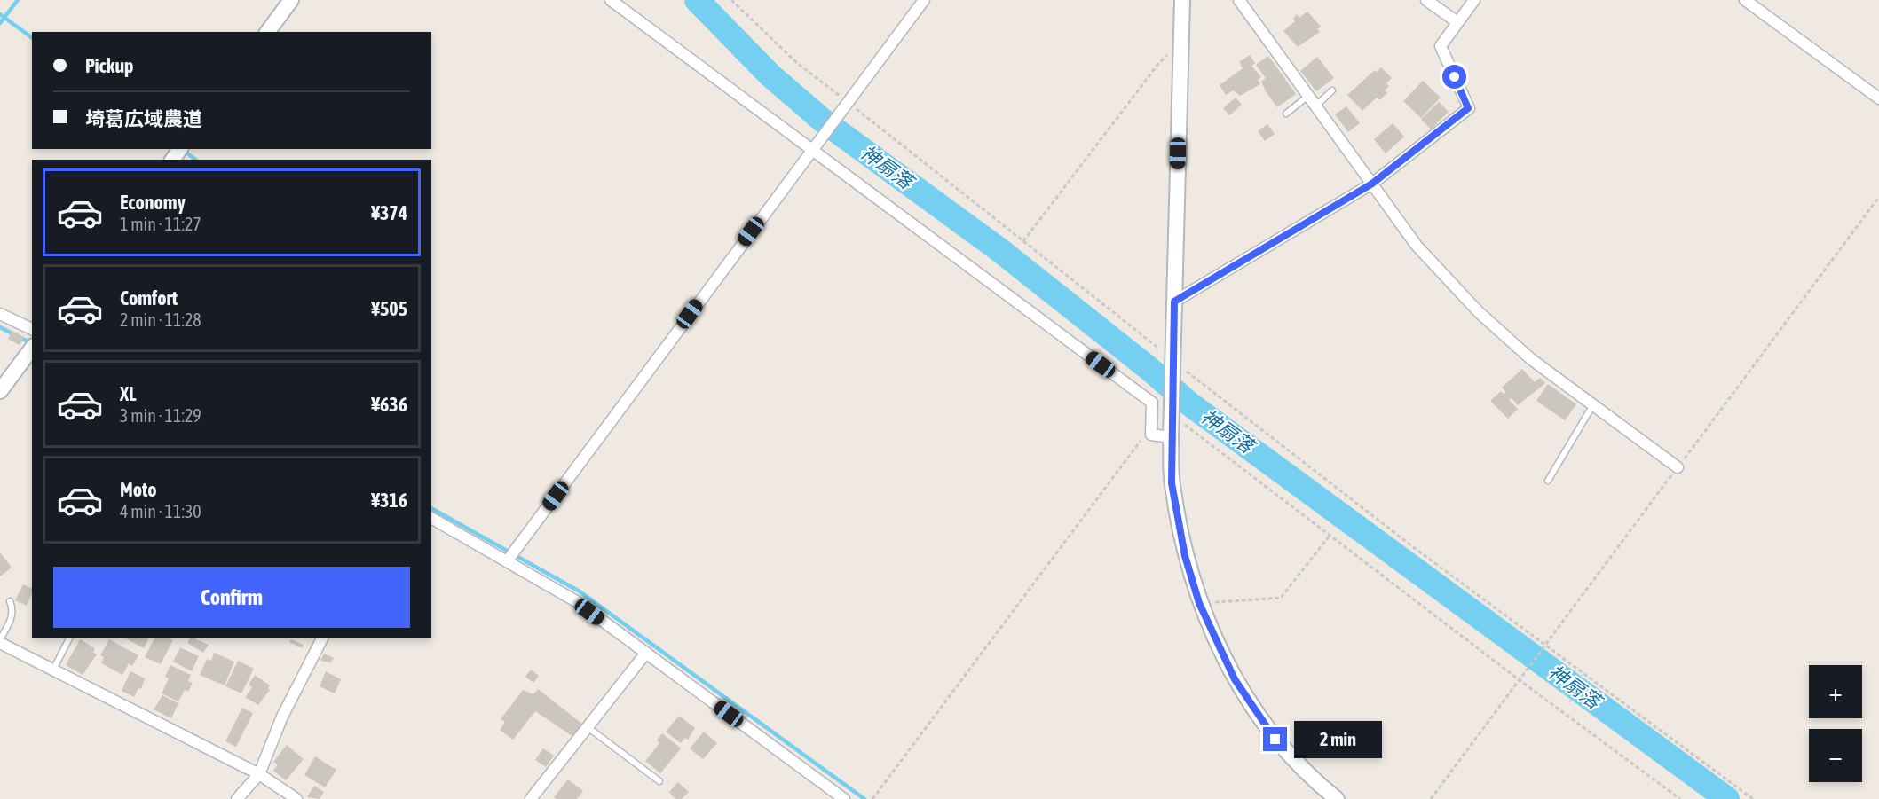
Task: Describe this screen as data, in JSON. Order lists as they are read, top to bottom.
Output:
{
  "water": ["神扇落"],
  "page": {
    "banner": ["Pickup", "埼葛広域農道"],
    "list": [
      {
        "name": "Economy",
        "note": "1 min · 11:27",
        "value": "¥374"
      },
      {
        "name": "Comfort",
        "note": "2 min · 11:28",
        "value": "¥505"
      },
      {
        "name": "XL",
        "note": "3 min · 11:29",
        "value": "¥636"
      },
      {
        "name": "Moto",
        "note": "4 min · 11:30",
        "value": "¥316"
      }
    ],
    "buttons": "Confirm",
    "map_buttons": ["+", "−"],
    "bubble": "2 min"
  }
}
